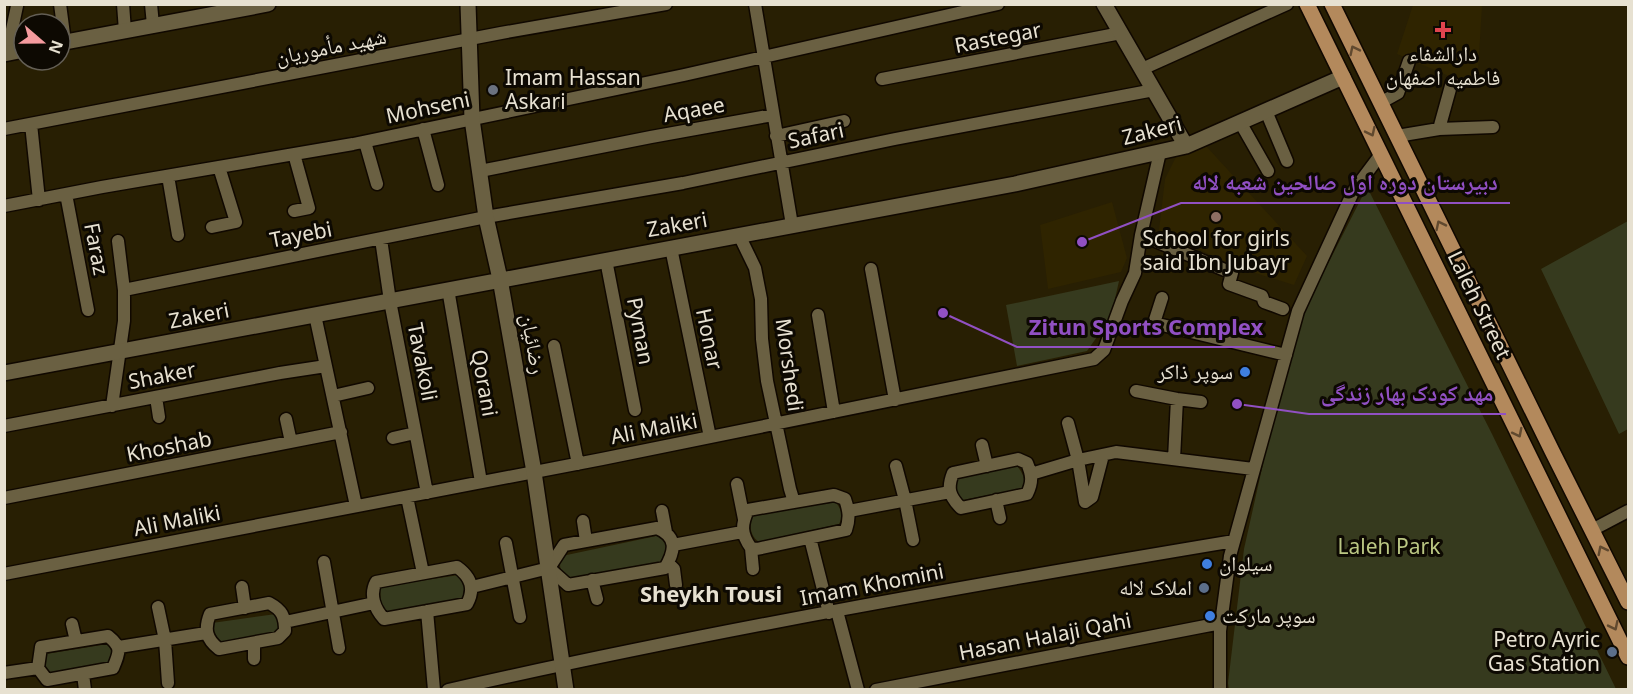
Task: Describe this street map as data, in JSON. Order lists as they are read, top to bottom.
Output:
{
  "streets": {
    "main road": ["Laleh Street"],
    "street": [
      "Rastegar",
      "شهید مأموریان",
      "Mohseni",
      "Aqaee",
      "Zakeri",
      "Safari",
      "Tayebi",
      "Faraz",
      "Pyman",
      "Honar",
      "رضائیان",
      "Tavakoli",
      "Morshedi",
      "Shaker",
      "Qorani",
      "Ali Maliki",
      "Khoshab",
      "Imam Khomini",
      "Hasan Halaji Qahi"
    ]
  },
  "crossings": [
    ["شهید مأموریان", "رضائیان"],
    ["Mohseni", "Faraz"],
    ["Mohseni", "رضائیان"],
    ["Aqaee", "رضائیان"],
    ["Zakeri", "Laleh Street"],
    ["Zakeri", "Pyman"],
    ["Zakeri", "Honar"],
    ["Zakeri", "رضائیان"],
    ["Zakeri", "Tavakoli"],
    ["Zakeri", "Morshedi"],
    ["Zakeri", "Qorani"],
    ["Zakeri", "Ali Maliki"],
    ["Safari", "Tayebi"],
    ["Safari", "رضائیان"],
    ["Tayebi", "رضائیان"],
    ["Tayebi", "Tavakoli"],
    ["Honar", "Ali Maliki"],
    ["رضائیان", "Ali Maliki"],
    ["رضائیان", "Imam Khomini"],
    ["Tavakoli", "Ali Maliki"],
    ["Morshedi", "Ali Maliki"],
    ["Qorani", "Ali Maliki"]
  ],
  "districts": ["Sheykh Tousi"],
  "parks": ["Laleh Park"],
  "places": {
    "health": ["دارالشفاء فاطمیه اصفهان"],
    "other": [
      "Imam Hassan Askari",
      "School for girls said Ibn Jubayr",
      "دبیرستان دوره اول صالحین شعبه لاله",
      "Zitun Sports Complex",
      "سوپر ذاکر",
      "مهد کودک بهار زندگی",
      "سیلوان",
      "املاک لاله",
      "سوپر مارکت",
      "Petro Ayric Gas Station"
    ]
  },
  "north": "right"
}
